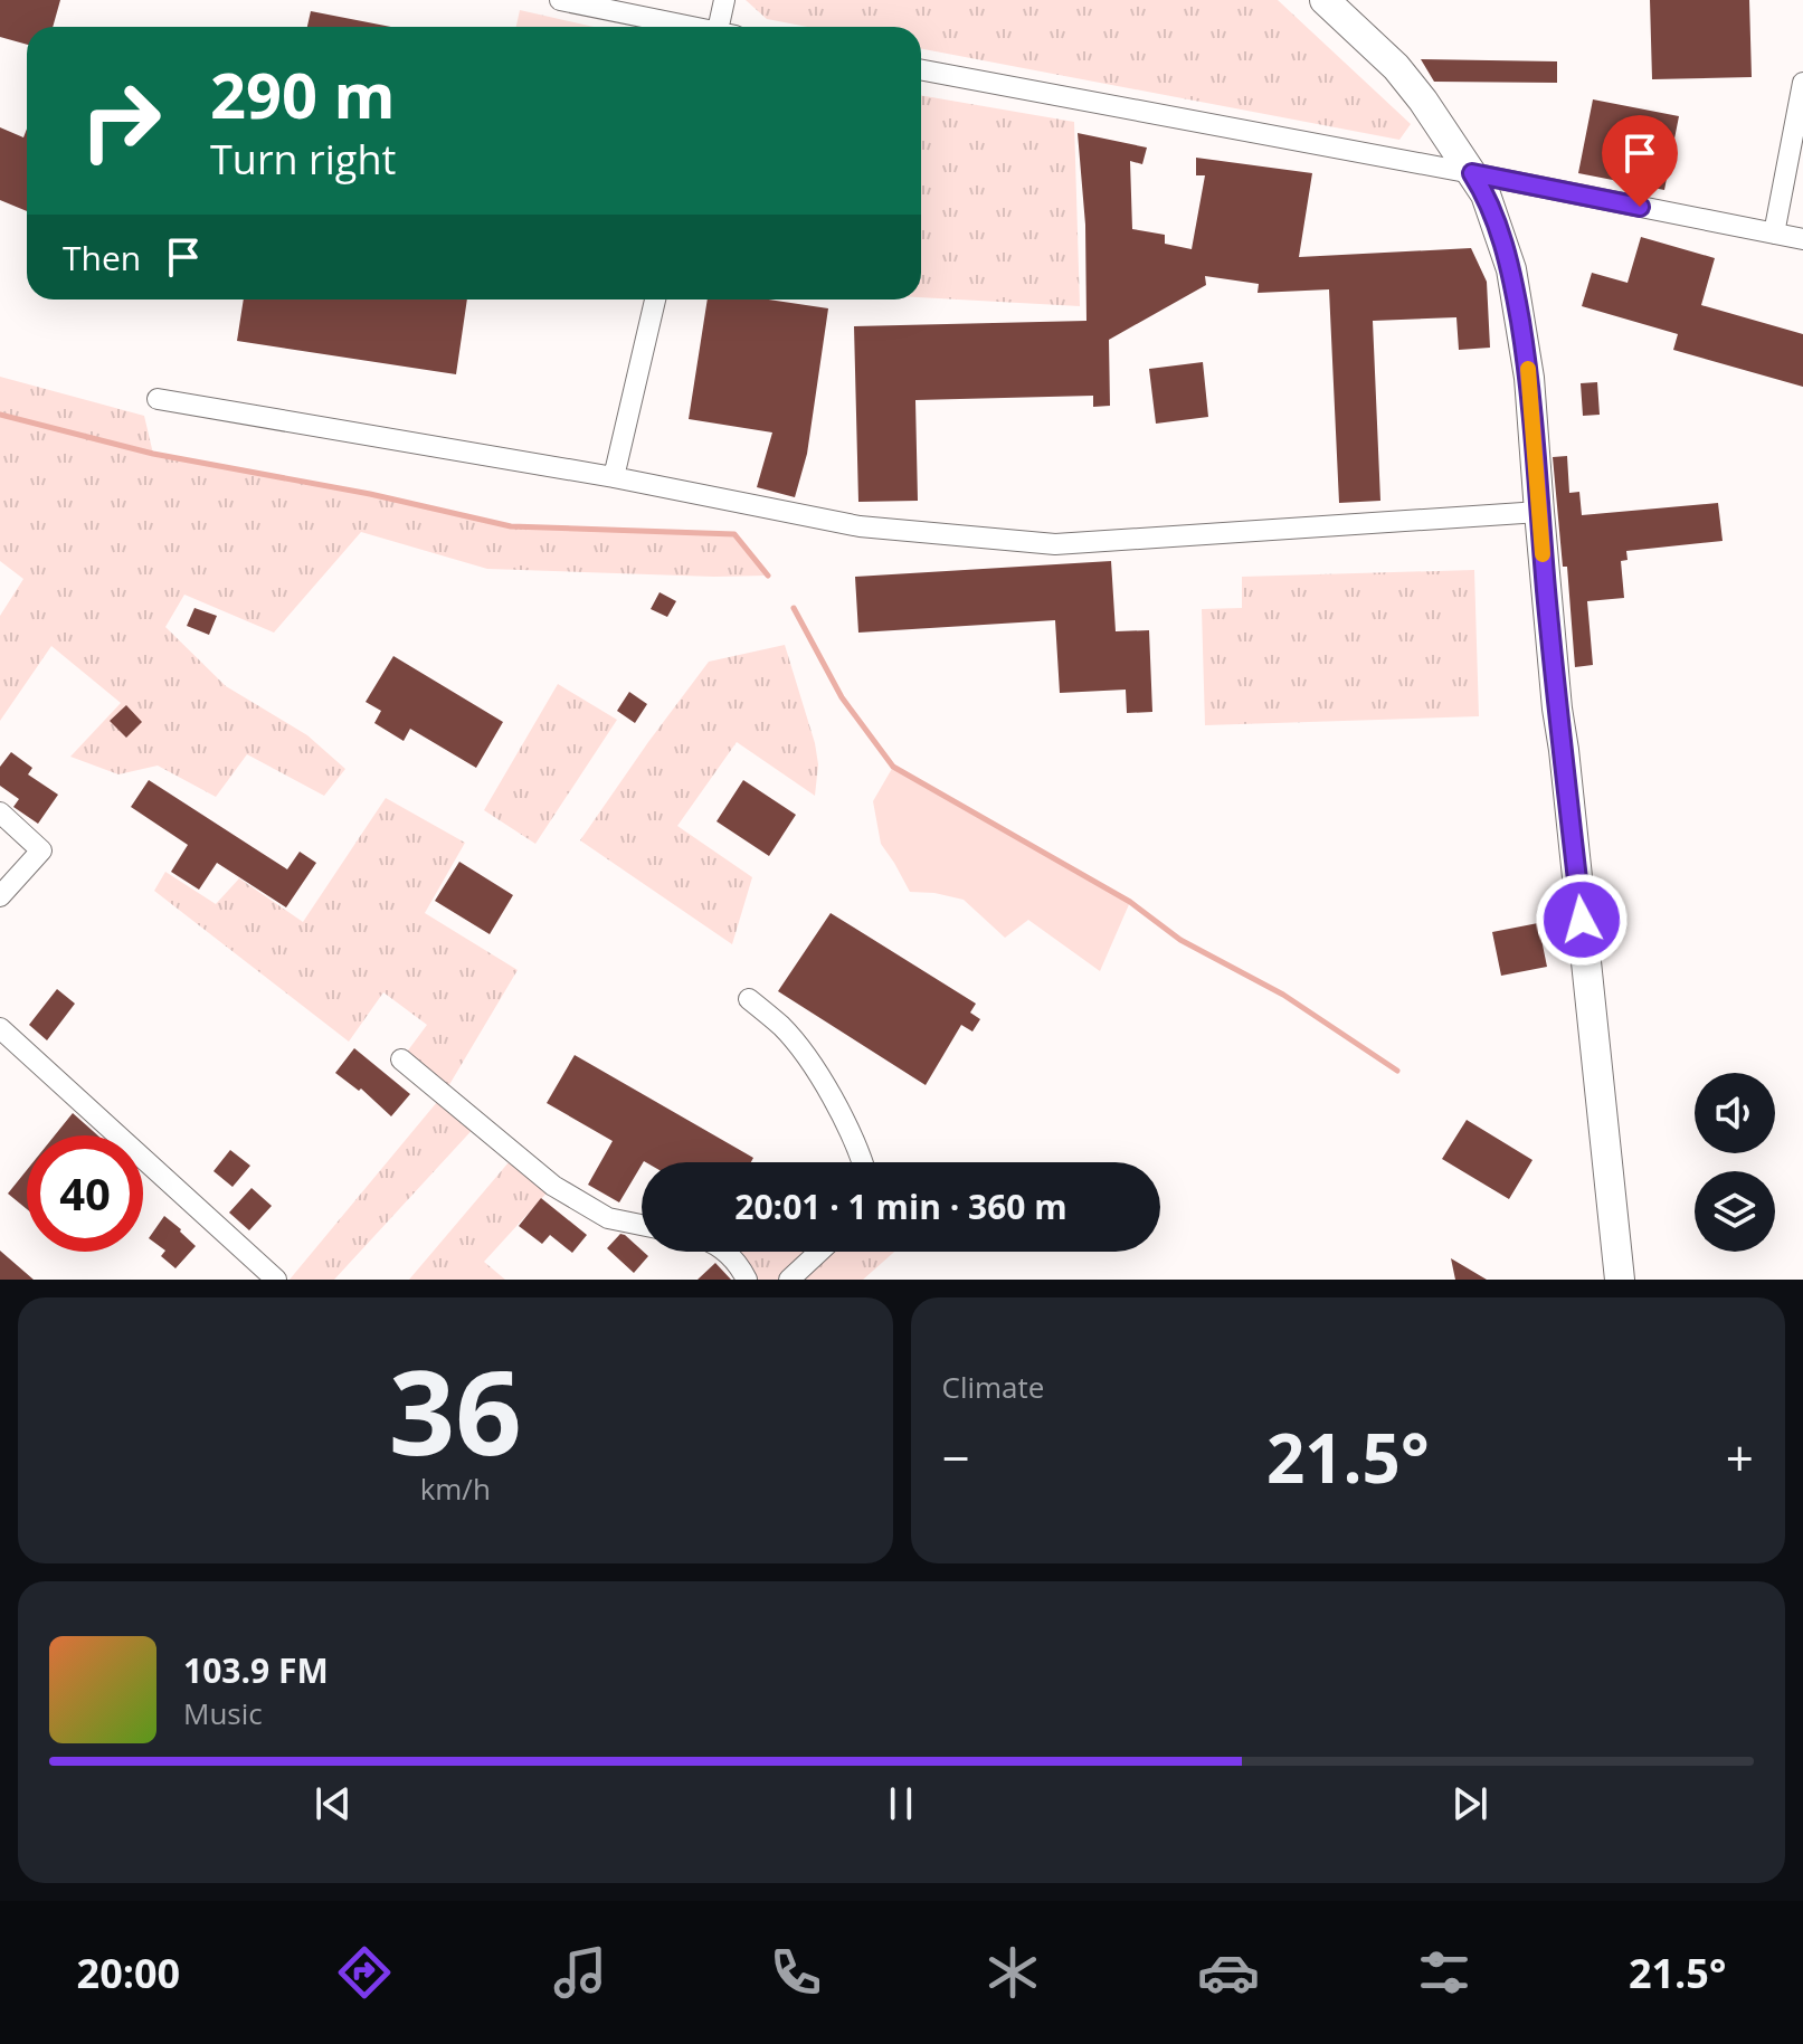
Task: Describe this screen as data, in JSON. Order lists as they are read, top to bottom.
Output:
{
  "page": {
    "turn": ["290 m", "Turn right"],
    "then": "Then",
    "limit": "40",
    "trip": "20:01 · 1 min · 360 m",
    "tile": [
      ["36", "km/h"],
      "Climate"
    ],
    "heat": ["−", "21.5°", "+"],
    "song": ["103.9 FM", "Music"],
    "tabs": ["20:00", "21.5°"]
  }
}
